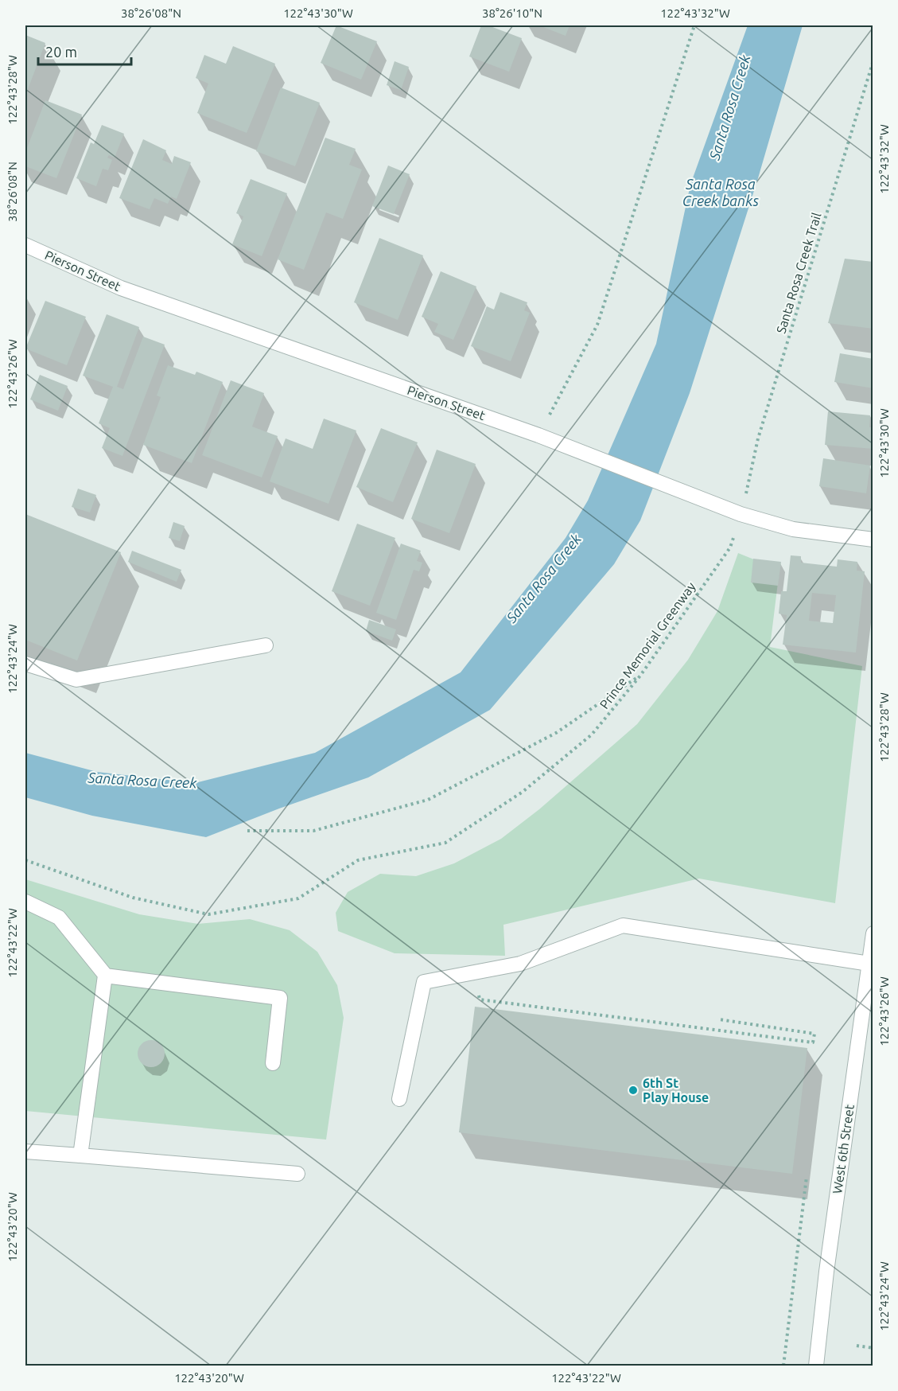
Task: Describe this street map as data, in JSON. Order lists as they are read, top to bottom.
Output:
{
  "streets": {
    "street": ["Pierson Street", "West 6th Street"],
    "path": ["Santa Rosa Creek Trail", "Prince Memorial Greenway"]
  },
  "water": ["Santa Rosa Creek", "Santa Rosa Creek banks"],
  "places": ["6th St Play House"],
  "scale_bar": "20 m",
  "coordinates": [
    "38°26'08\"N",
    "122°43'30\"W",
    "38°26'10\"N",
    "122°43'32\"W",
    "122°43'28\"W",
    "122°43'26\"W",
    "122°43'24\"W",
    "122°43'22\"W",
    "122°43'20\"W"
  ]
}
